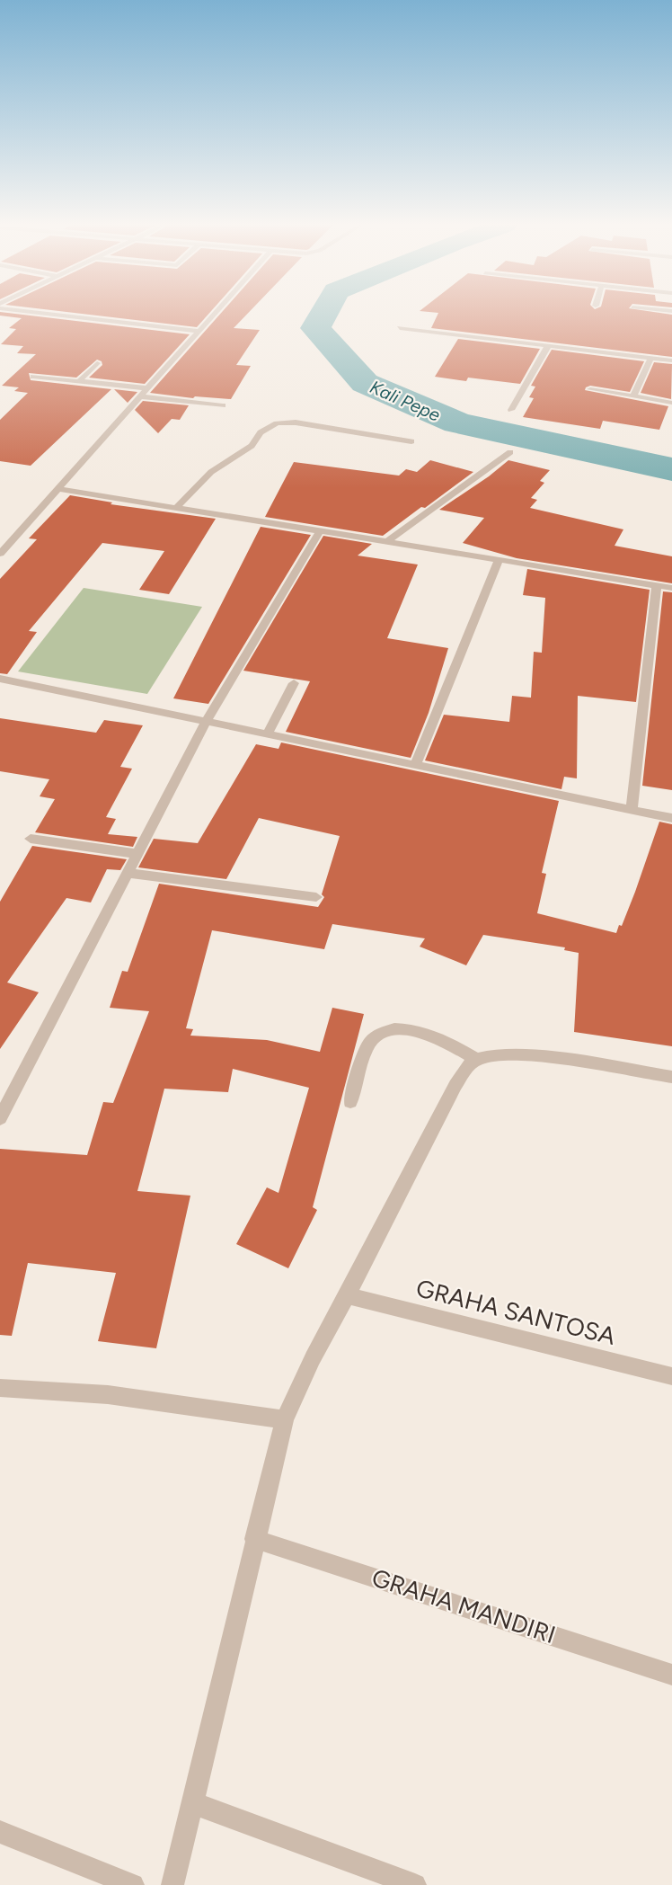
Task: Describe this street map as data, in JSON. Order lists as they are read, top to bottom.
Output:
{
  "streets": {
    "street": ["GRAHA SANTOSA", "GRAHA MANDIRI"]
  },
  "water": ["Kali Pepe"]
}
